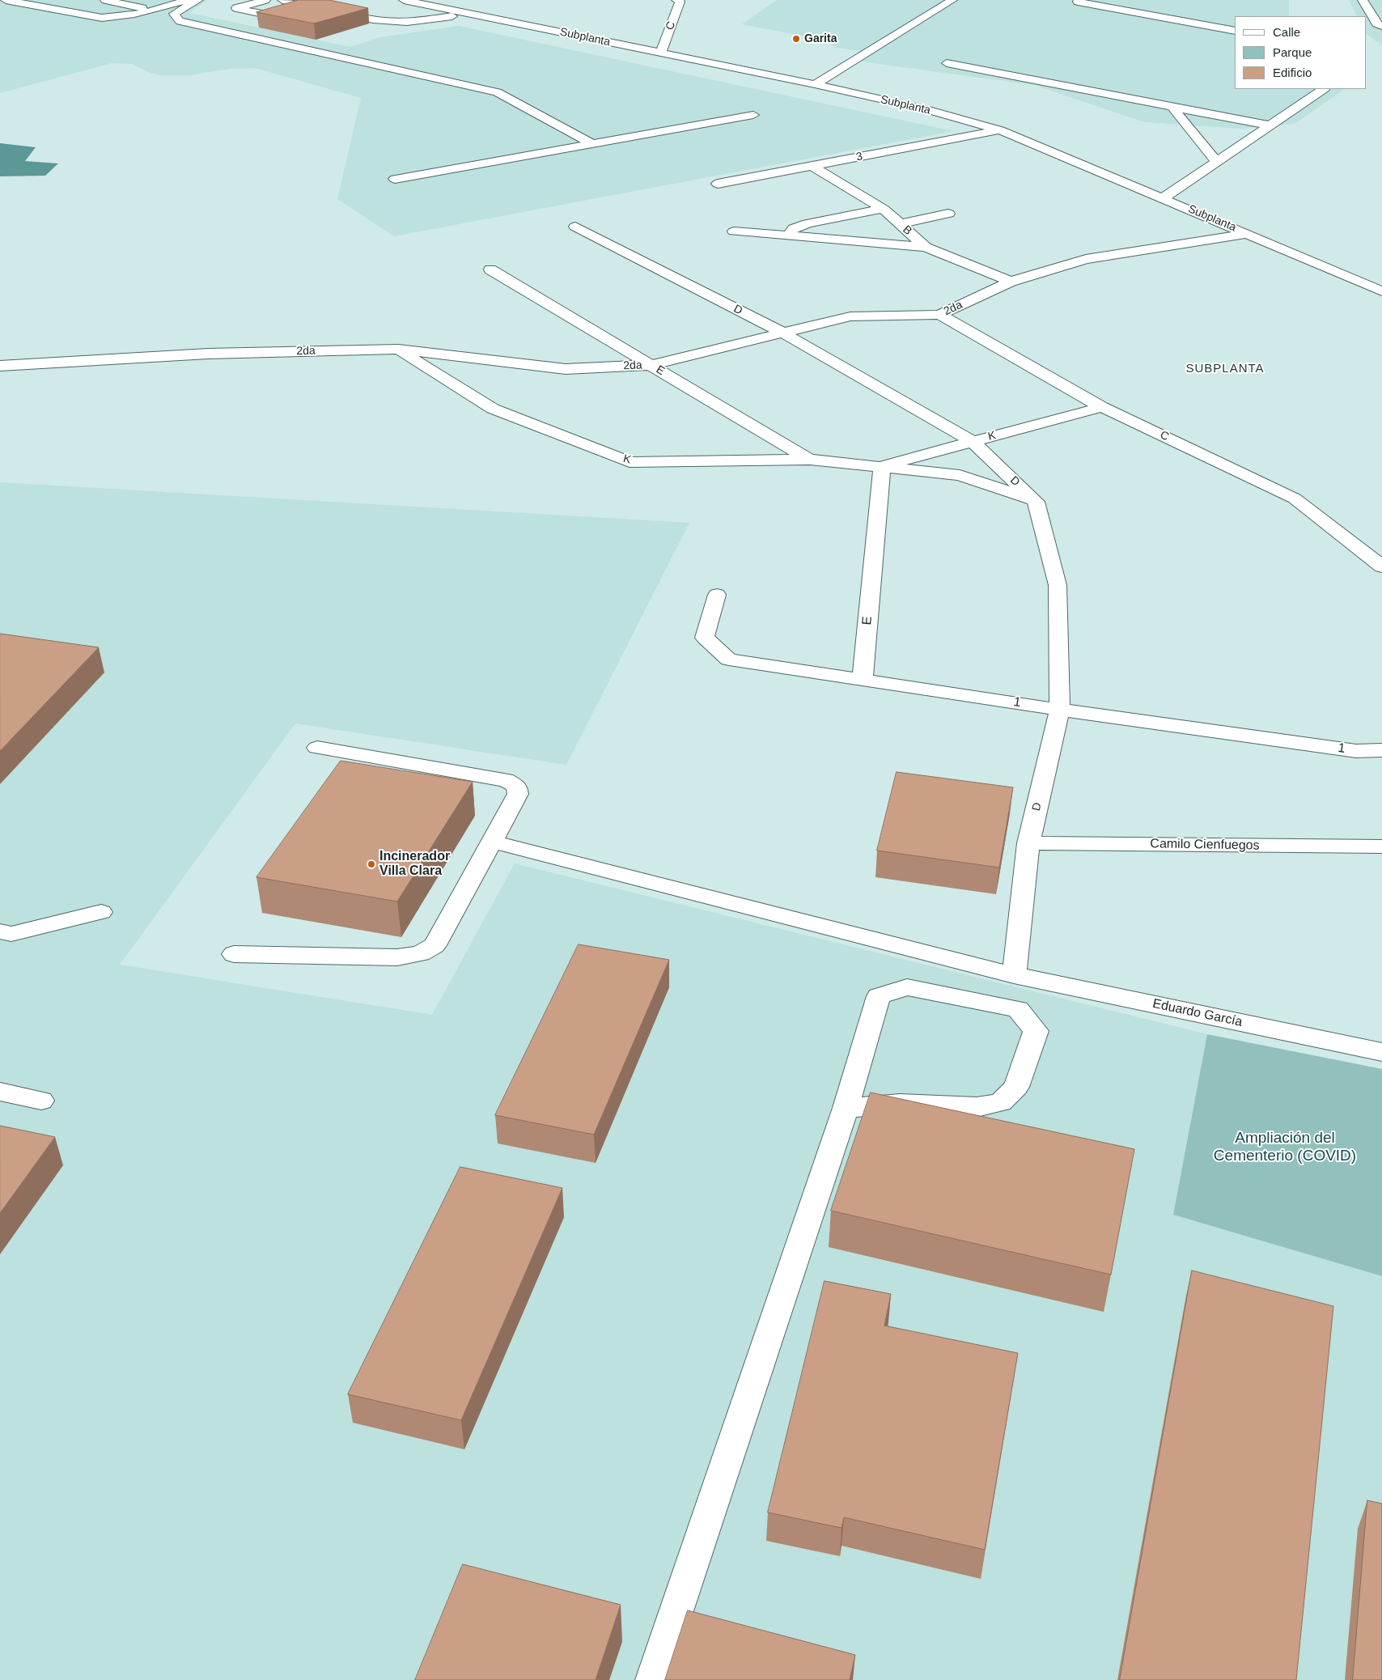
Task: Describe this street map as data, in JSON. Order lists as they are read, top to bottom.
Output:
{
  "streets": {
    "street": [
      "C",
      "Subplanta",
      "3",
      "B",
      "2da",
      "D",
      "E",
      "K",
      "1",
      "Camilo Cienfuegos",
      "Eduardo García"
    ]
  },
  "crossings": [
    ["C", "Subplanta"],
    ["C", "2da"],
    ["C", "K"],
    ["Subplanta", "3"],
    ["Subplanta", "2da"],
    ["3", "B"],
    ["B", "2da"],
    ["2da", "D"],
    ["2da", "E"],
    ["2da", "K"],
    ["D", "K"],
    ["D", "1"],
    ["D", "Camilo Cienfuegos"],
    ["D", "Eduardo García"],
    ["E", "K"],
    ["E", "1"]
  ],
  "districts": ["SUBPLANTA"],
  "parks": ["Ampliación del Cementerio (COVID)"],
  "places": ["Garita", "Incinerador Villa Clara"],
  "legend": ["Calle", "Parque", "Edificio"]
}
